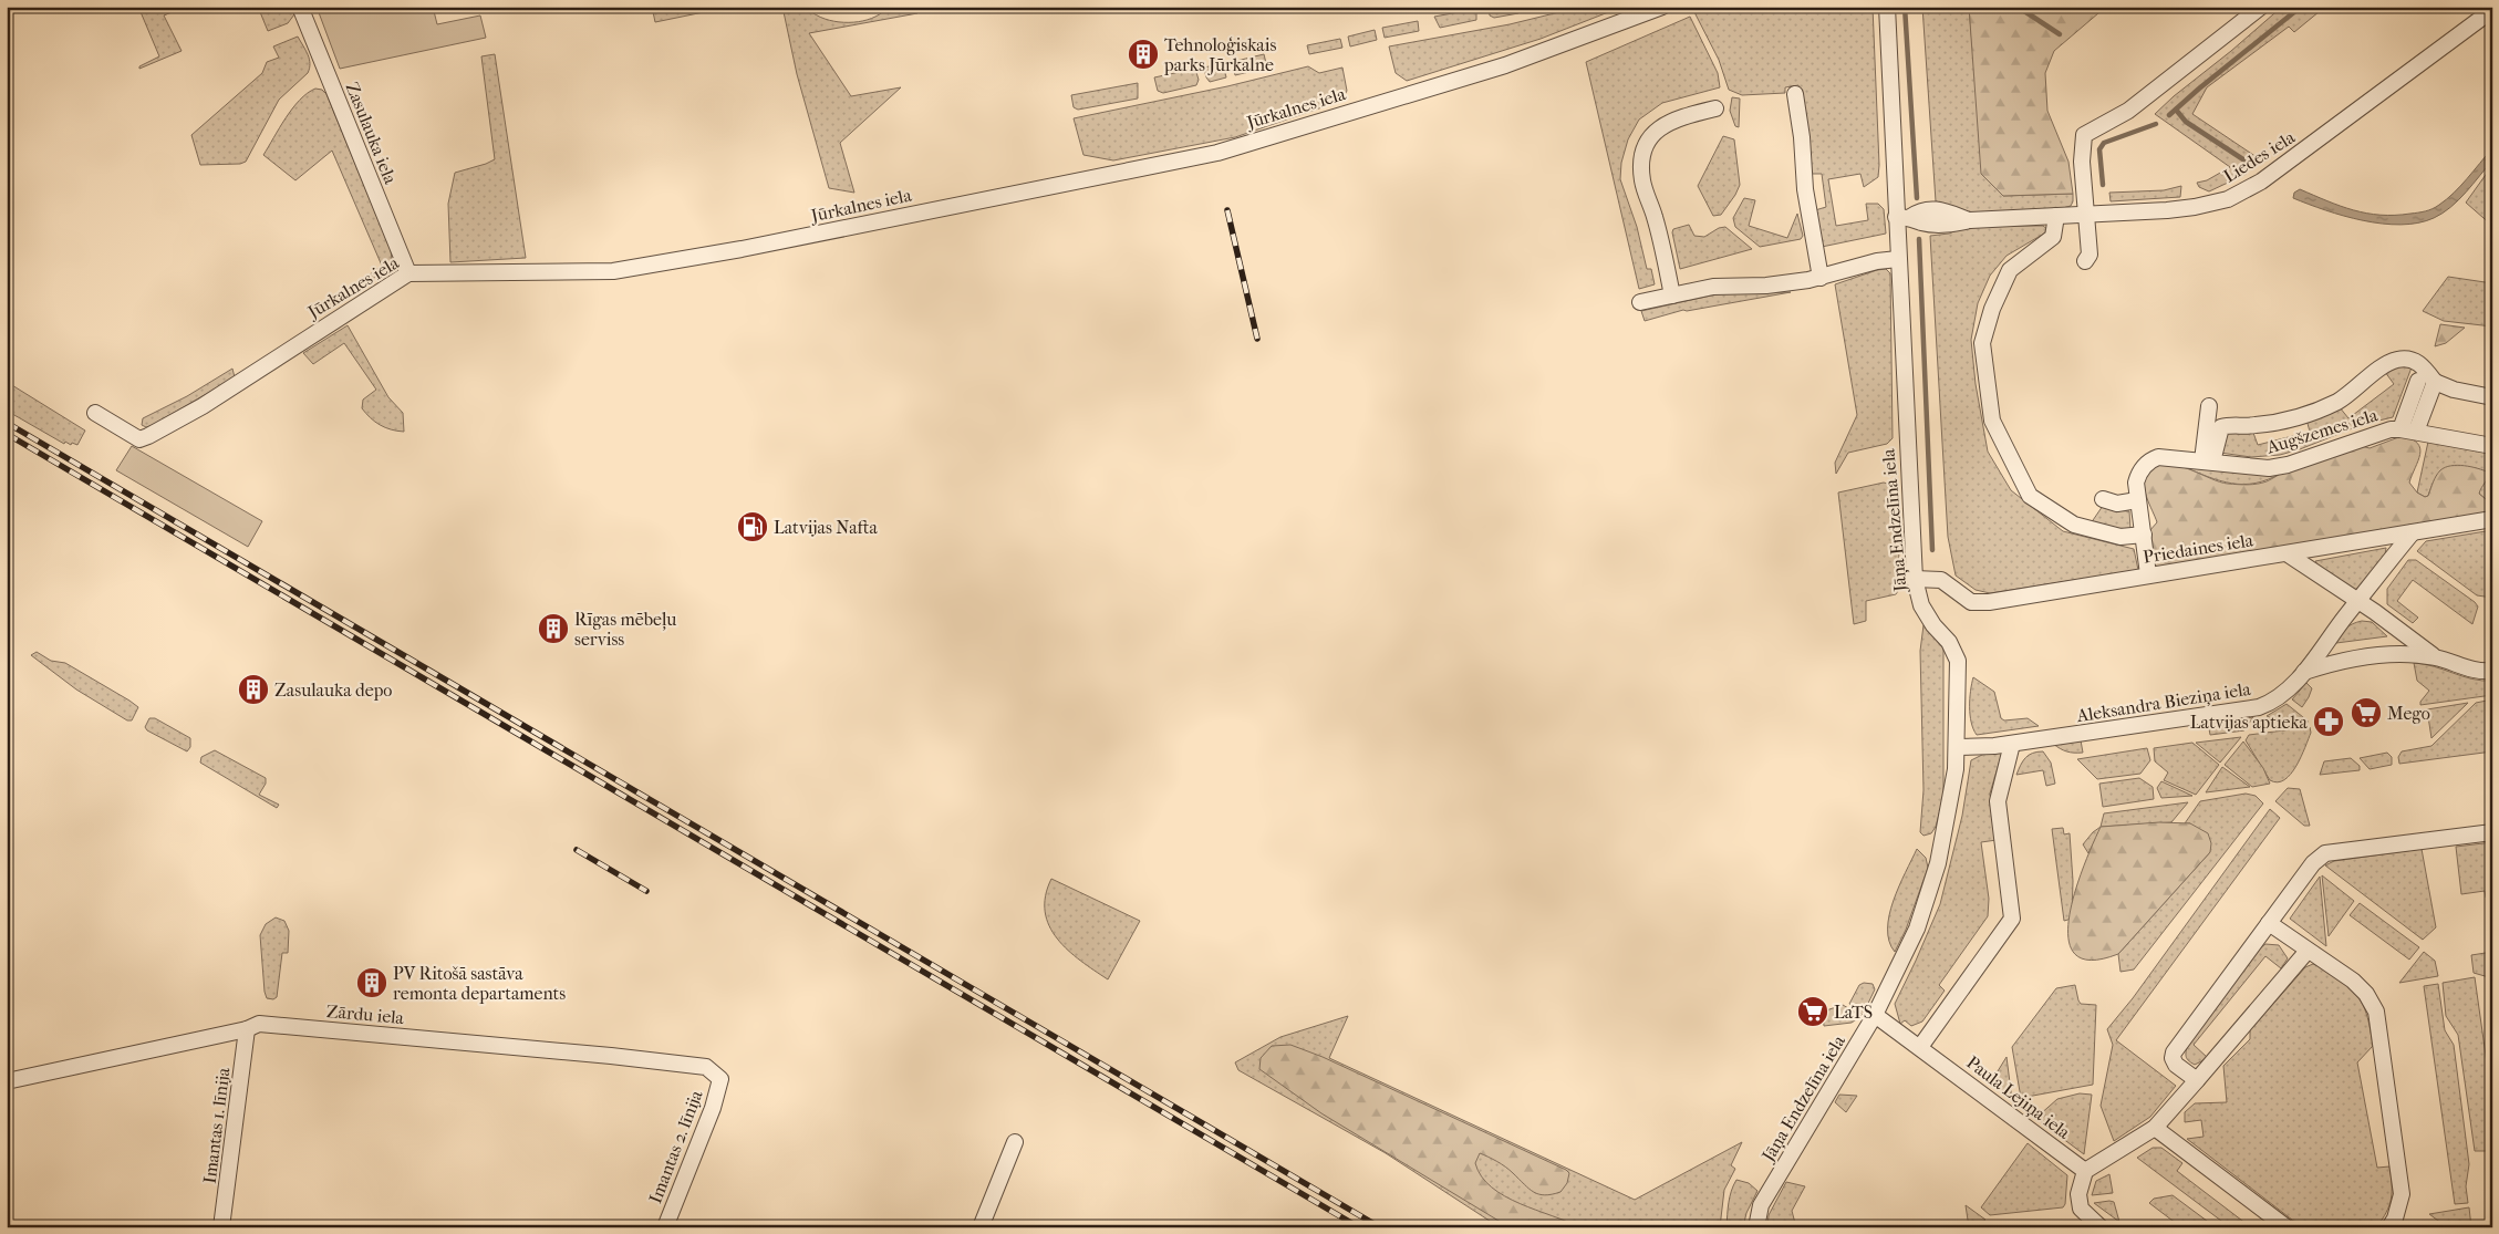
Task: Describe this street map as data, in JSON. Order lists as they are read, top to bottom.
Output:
{
  "streets": {
    "street": [
      "Jūrkalnes iela",
      "Zasulauka iela",
      "Liedes iela",
      "Augšzemes iela",
      "Jāņa Endzelīna iela",
      "Priedaines iela",
      "Aleksandra Bieziņa iela",
      "Zārdu iela",
      "Paula Lejiņa iela",
      "Imantas 1. līnija",
      "Imantas 2. līnija"
    ]
  },
  "crossings": [
    ["Jūrkalnes iela", "Zasulauka iela"],
    ["Liedes iela", "Jāņa Endzelīna iela"],
    ["Augšzemes iela", "Priedaines iela"],
    ["Jāņa Endzelīna iela", "Priedaines iela"],
    ["Jāņa Endzelīna iela", "Aleksandra Bieziņa iela"],
    ["Jāņa Endzelīna iela", "Paula Lejiņa iela"],
    ["Zārdu iela", "Imantas 1. līnija"],
    ["Zārdu iela", "Imantas 2. līnija"]
  ],
  "places": {
    "building": [
      "Tehnoloģiskais parks Jūrkalne",
      "Rīgas mēbeļu serviss",
      "Zasulauka depo",
      "PV Ritošā sastāva remonta departaments"
    ],
    "fuel station": ["Latvijas Nafta"],
    "supermarket": ["Mego", "LaTS"],
    "pharmacy": ["Latvijas aptieka"]
  }
}
